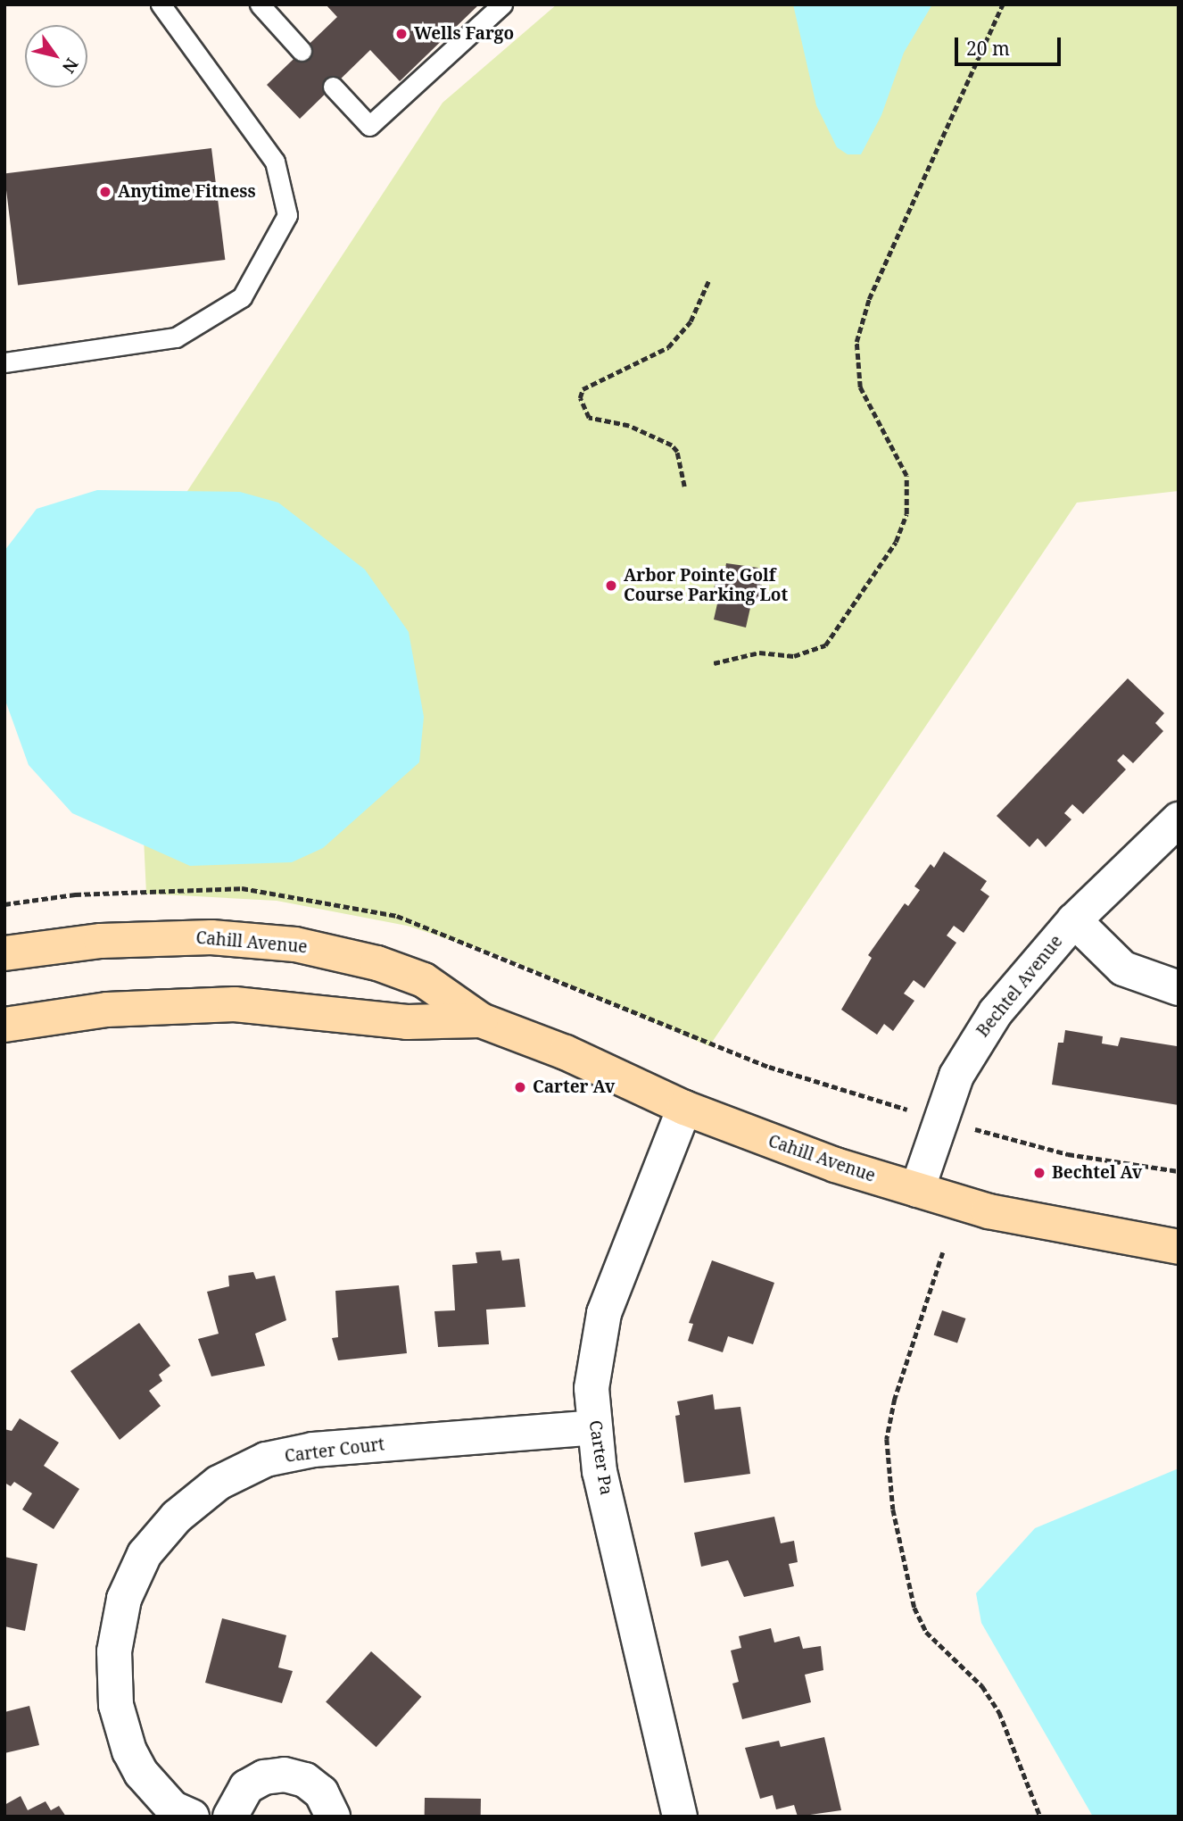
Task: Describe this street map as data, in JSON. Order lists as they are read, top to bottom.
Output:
{
  "streets": {
    "street": [
      "Cahill Avenue",
      "Bechtel Avenue",
      "Carter Court",
      "Carter Pa"
    ]
  },
  "crossings": [
    ["Cahill Avenue", "Bechtel Avenue"],
    ["Cahill Avenue", "Carter Pa"],
    ["Carter Court", "Carter Pa"]
  ],
  "places": [
    "Wells Fargo",
    "Anytime Fitness",
    "Arbor Pointe Golf Course Parking Lot",
    "Carter Av",
    "Bechtel Av"
  ],
  "scale_bar": "20 m",
  "north": "bottom right"
}
